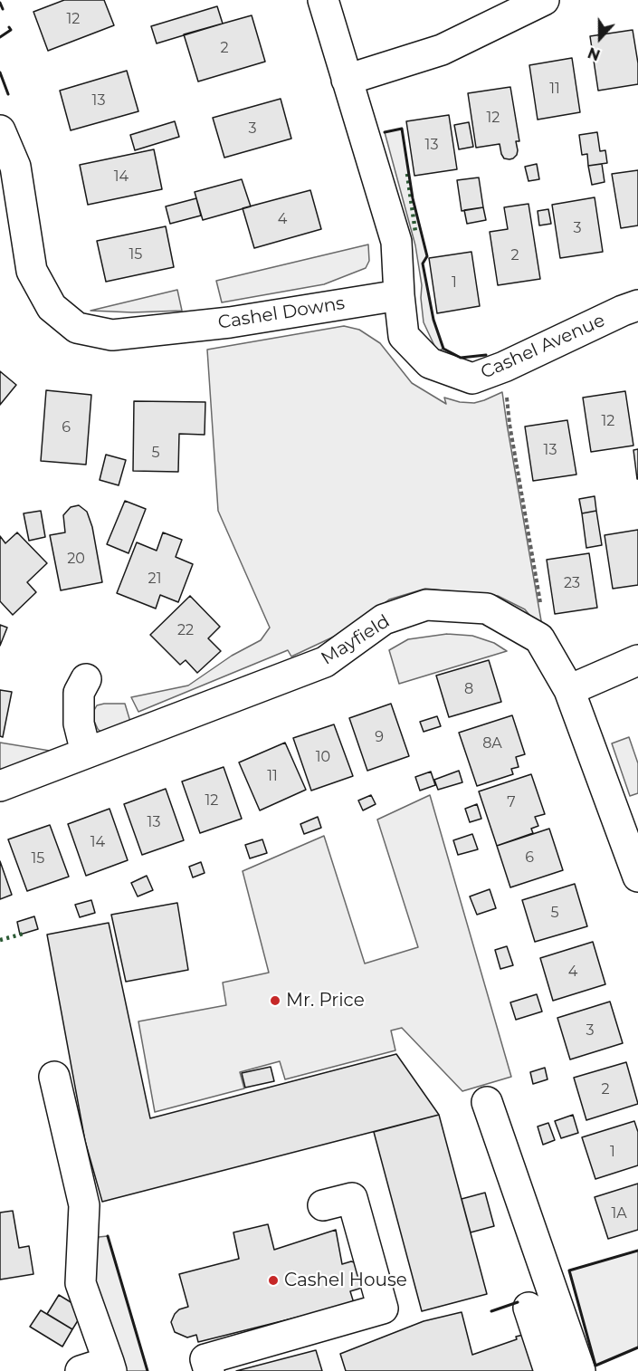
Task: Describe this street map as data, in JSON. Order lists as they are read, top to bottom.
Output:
{
  "streets": {
    "street": ["Cashel Downs", "Cashel Avenue", "Mayfield"]
  },
  "crossings": [
    ["Cashel Downs", "Cashel Avenue"]
  ],
  "places": ["Mr. Price", "Cashel House"],
  "house_numbers": [
    "12",
    "2",
    "11",
    "13",
    "12",
    "3",
    "13",
    "14",
    "4",
    "3",
    "15",
    "2",
    "1",
    "12",
    "6",
    "13",
    "5",
    "20",
    "21",
    "23",
    "22",
    "8",
    "9",
    "8A",
    "10",
    "11",
    "12",
    "7",
    "13",
    "14",
    "6",
    "15",
    "5",
    "4",
    "3",
    "2",
    "1",
    "1A"
  ],
  "north": "bottom"
}
